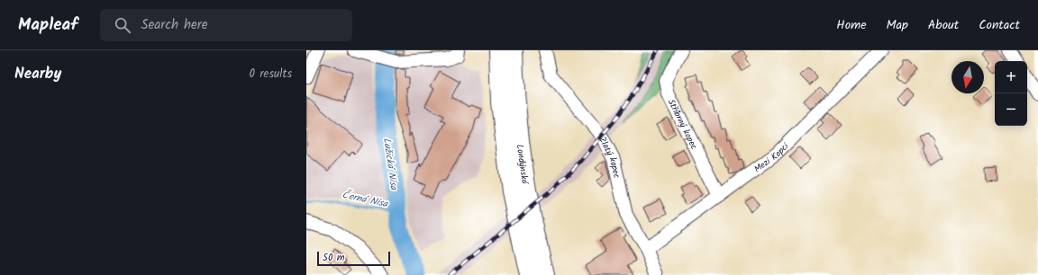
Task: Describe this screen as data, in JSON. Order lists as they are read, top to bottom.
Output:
{
  "streets": {
    "highway": ["Londýnská"],
    "street": ["Stříbrný kopec", "Mezi Kopci", "Zlatý kopec"]
  },
  "crossings": [
    ["Stříbrný kopec", "Mezi Kopci"],
    ["Mezi Kopci", "Zlatý kopec"]
  ],
  "water": ["Lužická Nisa", "Černá Nisa"],
  "scale_bar": "50 m",
  "north": "bottom",
  "page": {
    "header": "Mapleaf",
    "search": "Search here",
    "nav": [
      "Home",
      "Map",
      "About",
      "Contact"
    ],
    "heading": ["Nearby", "0 results"],
    "map_buttons": ["+", "−"],
    "scale": "50 m"
  }
}
